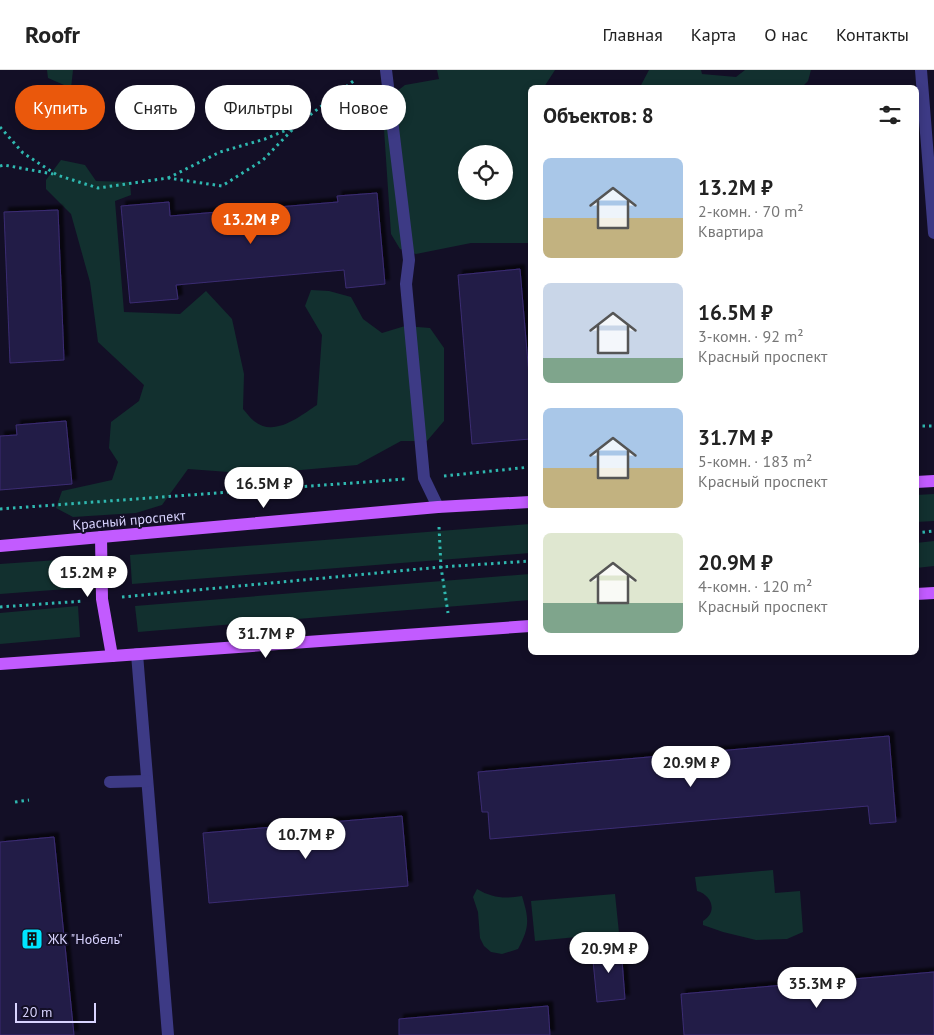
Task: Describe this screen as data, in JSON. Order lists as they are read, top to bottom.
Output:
{
  "streets": {
    "main road": ["Красный проспект"]
  },
  "places": {
    "building": ["ЖК \"Нобель\""]
  },
  "scale_bar": "20 m",
  "page": {
    "header": "Roofr",
    "nav": [
      "Главная",
      "Карта",
      "О нас",
      "Контакты"
    ],
    "chip": [
      "Купить",
      "Снять",
      "Фильтры",
      "Новое"
    ],
    "heading": "Объектов: 8",
    "list": [
      {
        "name": "13.2M ₽",
        "note": "2-комн. · 70 m² · Квартира"
      },
      {
        "name": "16.5M ₽",
        "note": "3-комн. · 92 m² · Красный проспект"
      },
      {
        "name": "31.7M ₽",
        "note": "5-комн. · 183 m² · Красный проспект"
      },
      {
        "name": "20.9M ₽",
        "note": "4-комн. · 120 m² · Красный проспект"
      }
    ],
    "price": [
      "13.2M ₽",
      "16.5M ₽",
      "15.2M ₽",
      "31.7M ₽",
      "20.9M ₽",
      "10.7M ₽",
      "20.9M ₽",
      "35.3M ₽"
    ],
    "scale": "20 m"
  }
}
